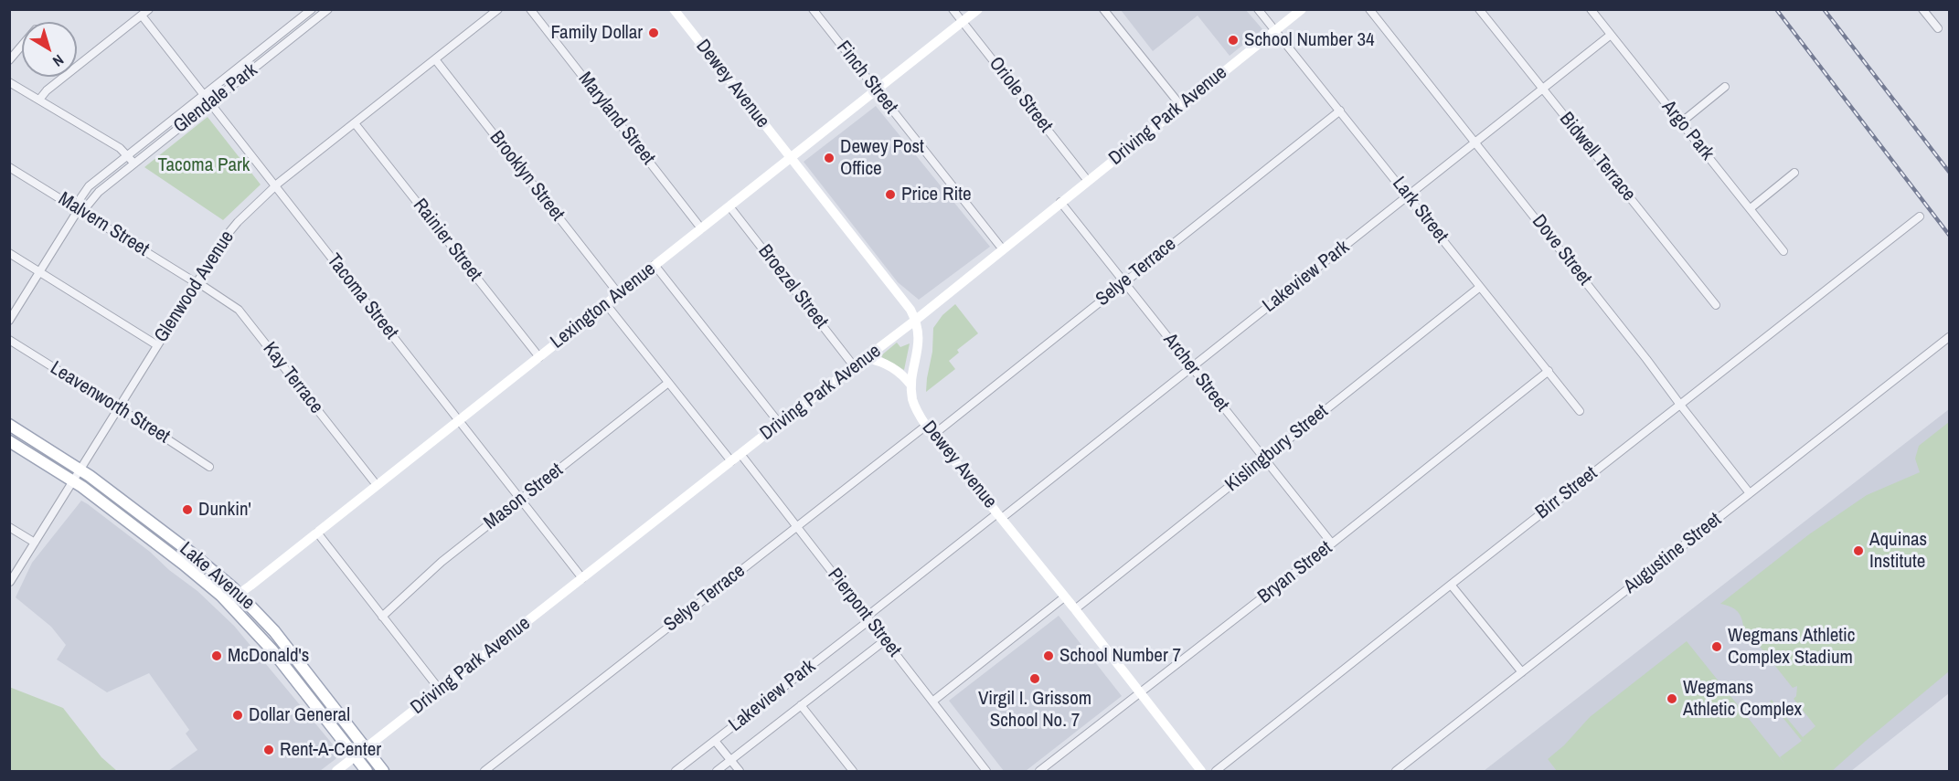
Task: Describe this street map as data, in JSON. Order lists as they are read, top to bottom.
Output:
{
  "streets": {
    "main road": ["Lake Avenue"],
    "street": [
      "Finch Street",
      "Dewey Avenue",
      "Oriole Street",
      "Glendale Park",
      "Driving Park Avenue",
      "Maryland Street",
      "Argo Park",
      "Bidwell Terrace",
      "Brooklyn Street",
      "Lark Street",
      "Malvern Street",
      "Rainier Street",
      "Dove Street",
      "Selye Terrace",
      "Lakeview Park",
      "Glenwood Avenue",
      "Broezel Street",
      "Tacoma Street",
      "Lexington Avenue",
      "Archer Street",
      "Kay Terrace",
      "Leavenworth Street",
      "Kislingbury Street",
      "Birr Street",
      "Mason Street",
      "Augustine Street",
      "Bryan Street",
      "Pierpont Street"
    ]
  },
  "crossings": [
    ["Finch Street", "Driving Park Avenue"],
    ["Finch Street", "Lexington Avenue"],
    ["Dewey Avenue", "Driving Park Avenue"],
    ["Dewey Avenue", "Selye Terrace"],
    ["Dewey Avenue", "Lakeview Park"],
    ["Dewey Avenue", "Lexington Avenue"],
    ["Dewey Avenue", "Kislingbury Street"],
    ["Dewey Avenue", "Bryan Street"],
    ["Oriole Street", "Driving Park Avenue"],
    ["Oriole Street", "Lexington Avenue"],
    ["Glendale Park", "Malvern Street"],
    ["Glendale Park", "Tacoma Street"],
    ["Driving Park Avenue", "Lark Street"],
    ["Driving Park Avenue", "Broezel Street"],
    ["Driving Park Avenue", "Tacoma Street"],
    ["Driving Park Avenue", "Archer Street"],
    ["Driving Park Avenue", "Lake Avenue"],
    ["Driving Park Avenue", "Pierpont Street"],
    ["Maryland Street", "Lexington Avenue"],
    ["Argo Park", "Lakeview Park"],
    ["Bidwell Terrace", "Lakeview Park"],
    ["Brooklyn Street", "Glenwood Avenue"],
    ["Brooklyn Street", "Lexington Avenue"],
    ["Lark Street", "Selye Terrace"],
    ["Lark Street", "Lakeview Park"],
    ["Lark Street", "Kislingbury Street"],
    ["Lark Street", "Bryan Street"],
    ["Malvern Street", "Glenwood Avenue"],
    ["Malvern Street", "Kay Terrace"],
    ["Rainier Street", "Glenwood Avenue"],
    ["Rainier Street", "Lexington Avenue"],
    ["Dove Street", "Lakeview Park"],
    ["Dove Street", "Birr Street"],
    ["Dove Street", "Augustine Street"],
    ["Selye Terrace", "Archer Street"],
    ["Selye Terrace", "Pierpont Street"],
    ["Lakeview Park", "Archer Street"],
    ["Lakeview Park", "Pierpont Street"],
    ["Glenwood Avenue", "Tacoma Street"],
    ["Glenwood Avenue", "Kay Terrace"],
    ["Glenwood Avenue", "Leavenworth Street"],
    ["Glenwood Avenue", "Lake Avenue"],
    ["Broezel Street", "Lexington Avenue"],
    ["Tacoma Street", "Lexington Avenue"],
    ["Tacoma Street", "Mason Street"],
    ["Lexington Avenue", "Kay Terrace"],
    ["Lexington Avenue", "Lake Avenue"],
    ["Archer Street", "Kislingbury Street"],
    ["Archer Street", "Bryan Street"]
  ],
  "parks": ["Tacoma Park"],
  "places": [
    "Family Dollar",
    "School Number 34",
    "Dewey Post Office",
    "Price Rite",
    "Dunkin'",
    "Aquinas Institute",
    "Wegmans Athletic Complex Stadium",
    "McDonald's",
    "School Number 7",
    "Virgil I. Grissom School No. 7",
    "Wegmans Athletic Complex",
    "Dollar General",
    "Rent-A-Center"
  ],
  "north": "bottom right"
}
